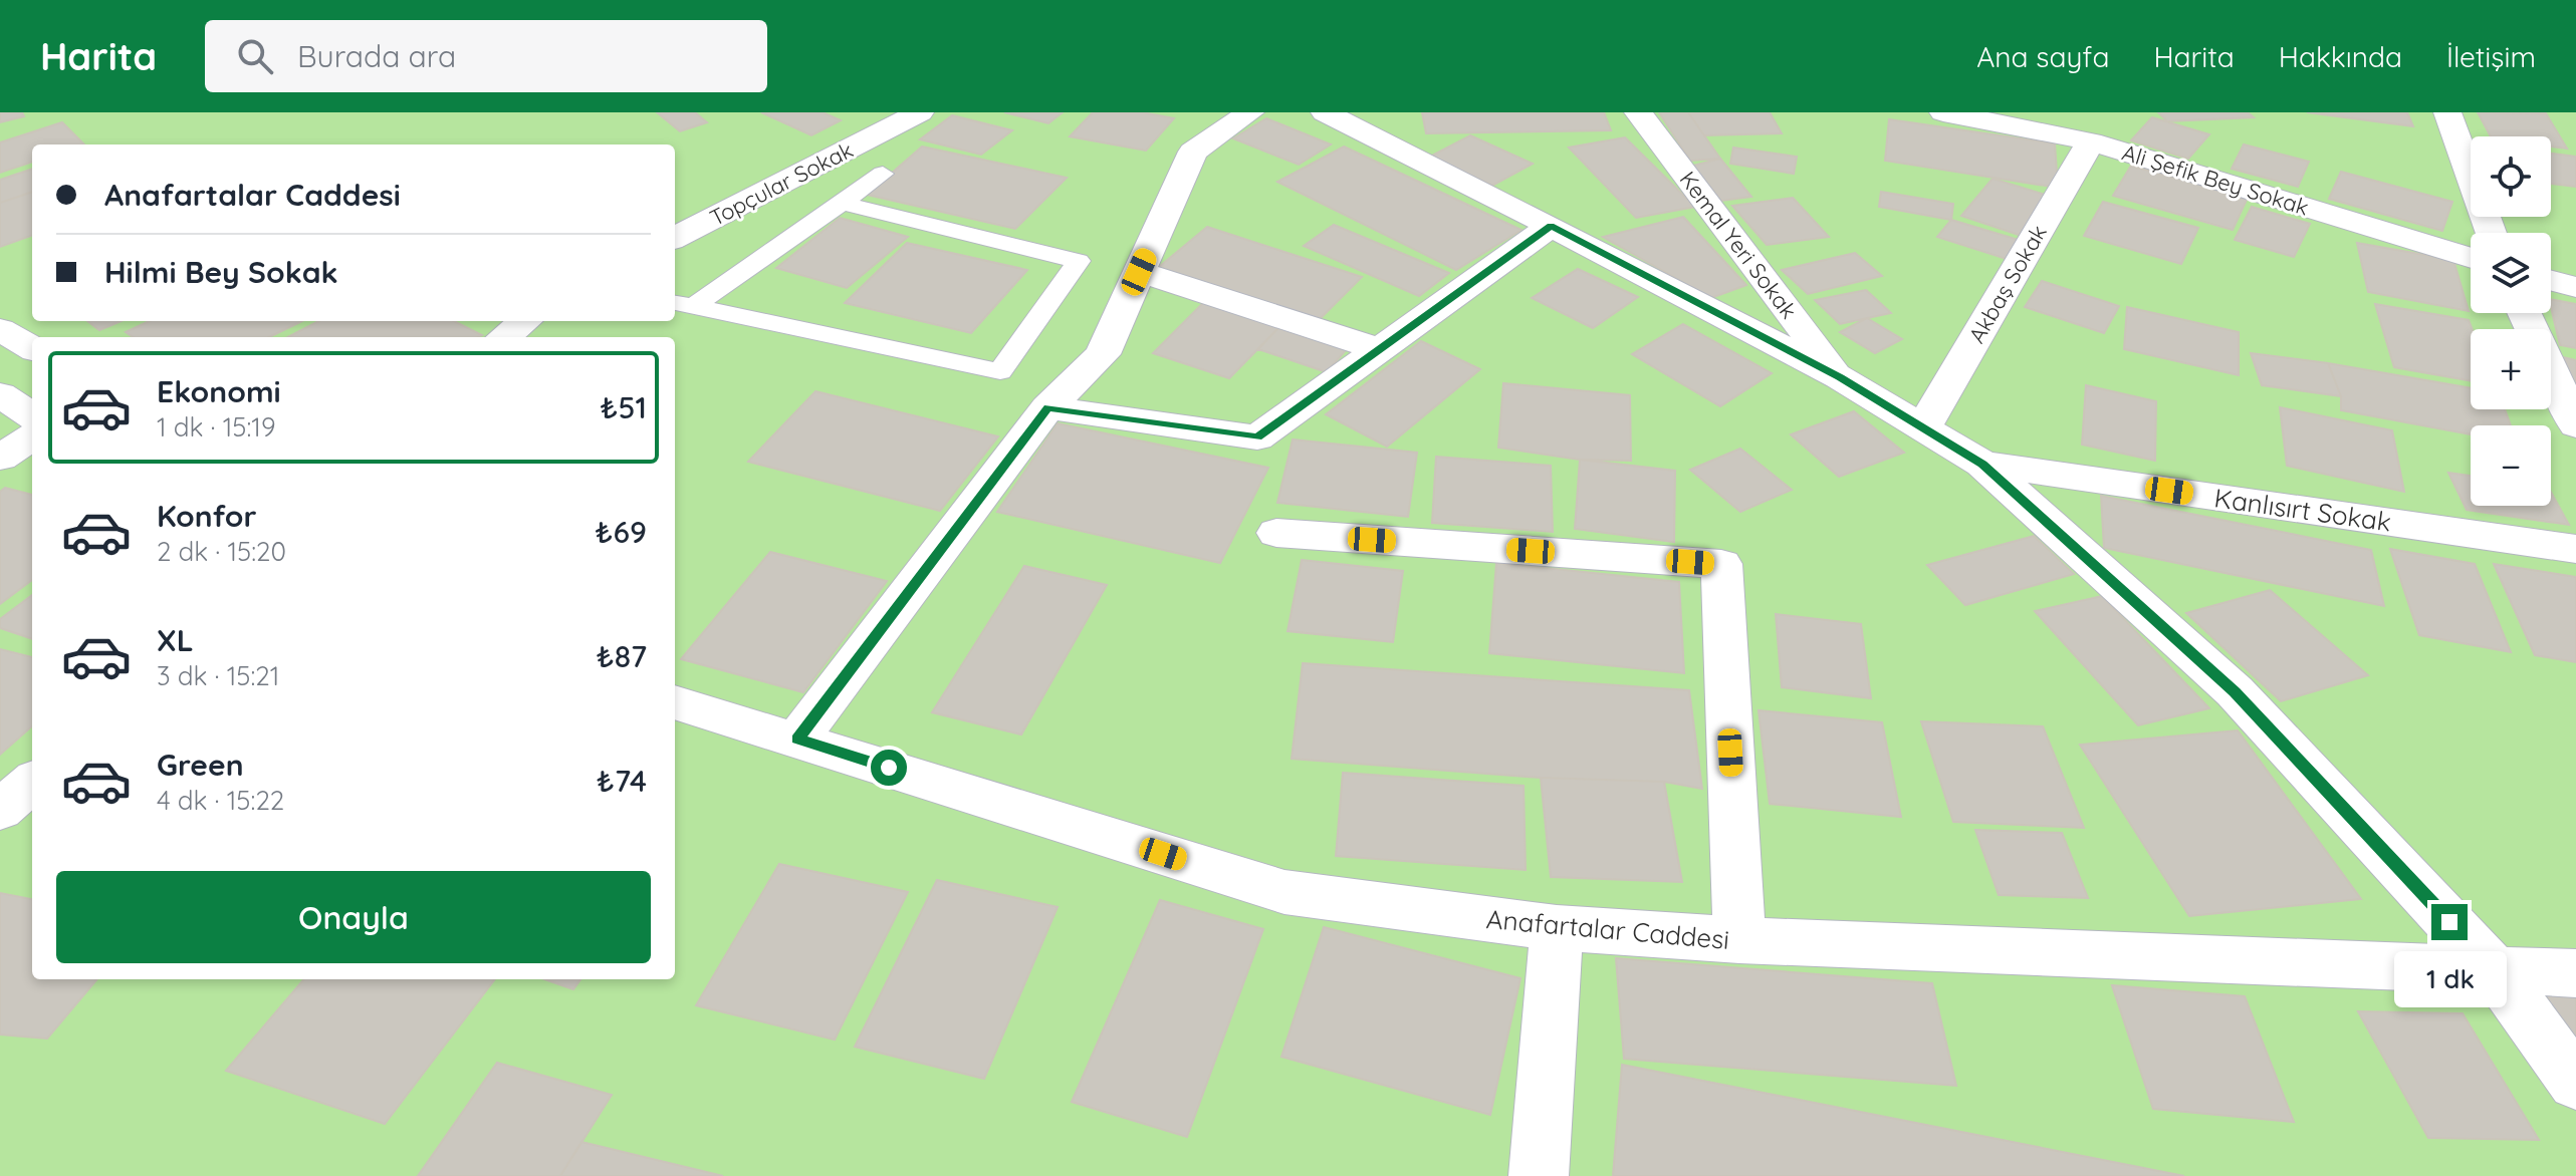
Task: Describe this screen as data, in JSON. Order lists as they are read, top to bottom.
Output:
{
  "streets": {
    "street": [
      "Ali Şefik Bey Sokak",
      "Topçular Sokak",
      "Kemal Yeri Sokak",
      "Akbaş Sokak",
      "Kanlısırt Sokak",
      "Anafartalar Caddesi"
    ]
  },
  "crossings": [
    ["Ali Şefik Bey Sokak", "Akbaş Sokak"]
  ],
  "page": {
    "header": "Harita",
    "search": "Burada ara",
    "nav": [
      "Ana sayfa",
      "Harita",
      "Hakkında",
      "İletişim"
    ],
    "map_buttons": ["+", "−"],
    "banner": ["Anafartalar Caddesi", "Hilmi Bey Sokak"],
    "list": [
      {
        "name": "Ekonomi",
        "note": "1 dk · 15:19",
        "value": "₺51"
      },
      {
        "name": "Konfor",
        "note": "2 dk · 15:20",
        "value": "₺69"
      },
      {
        "name": "XL",
        "note": "3 dk · 15:21",
        "value": "₺87"
      },
      {
        "name": "Green",
        "note": "4 dk · 15:22",
        "value": "₺74"
      }
    ],
    "buttons": "Onayla",
    "bubble": "1 dk"
  }
}
